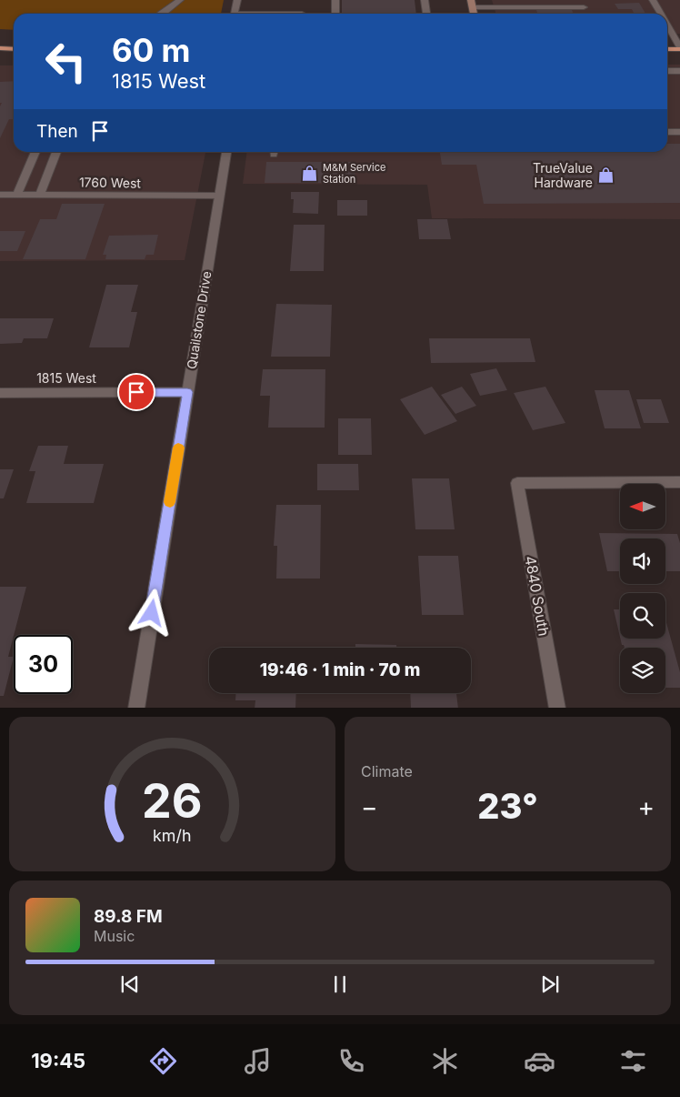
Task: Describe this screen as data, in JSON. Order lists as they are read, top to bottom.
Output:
{
  "streets": {
    "street": [
      "1760 West",
      "Quailstone Drive",
      "1815 West",
      "4840 South"
    ]
  },
  "crossings": [
    ["1760 West", "Quailstone Drive"],
    ["Quailstone Drive", "1815 West"]
  ],
  "places": {
    "shop": ["M&M Service Station", "TrueValue Hardware"]
  },
  "north": "left",
  "page": {
    "turn": ["60 m", "1815 West"],
    "then": "Then",
    "limit": "30",
    "trip": "19:46 · 1 min · 70 m",
    "tile": "Climate",
    "heat": ["−", "23°", "+"],
    "song": ["89.8 FM", "Music"],
    "tabs": "19:45",
    "gauge": ["26", "km/h"]
  }
}
